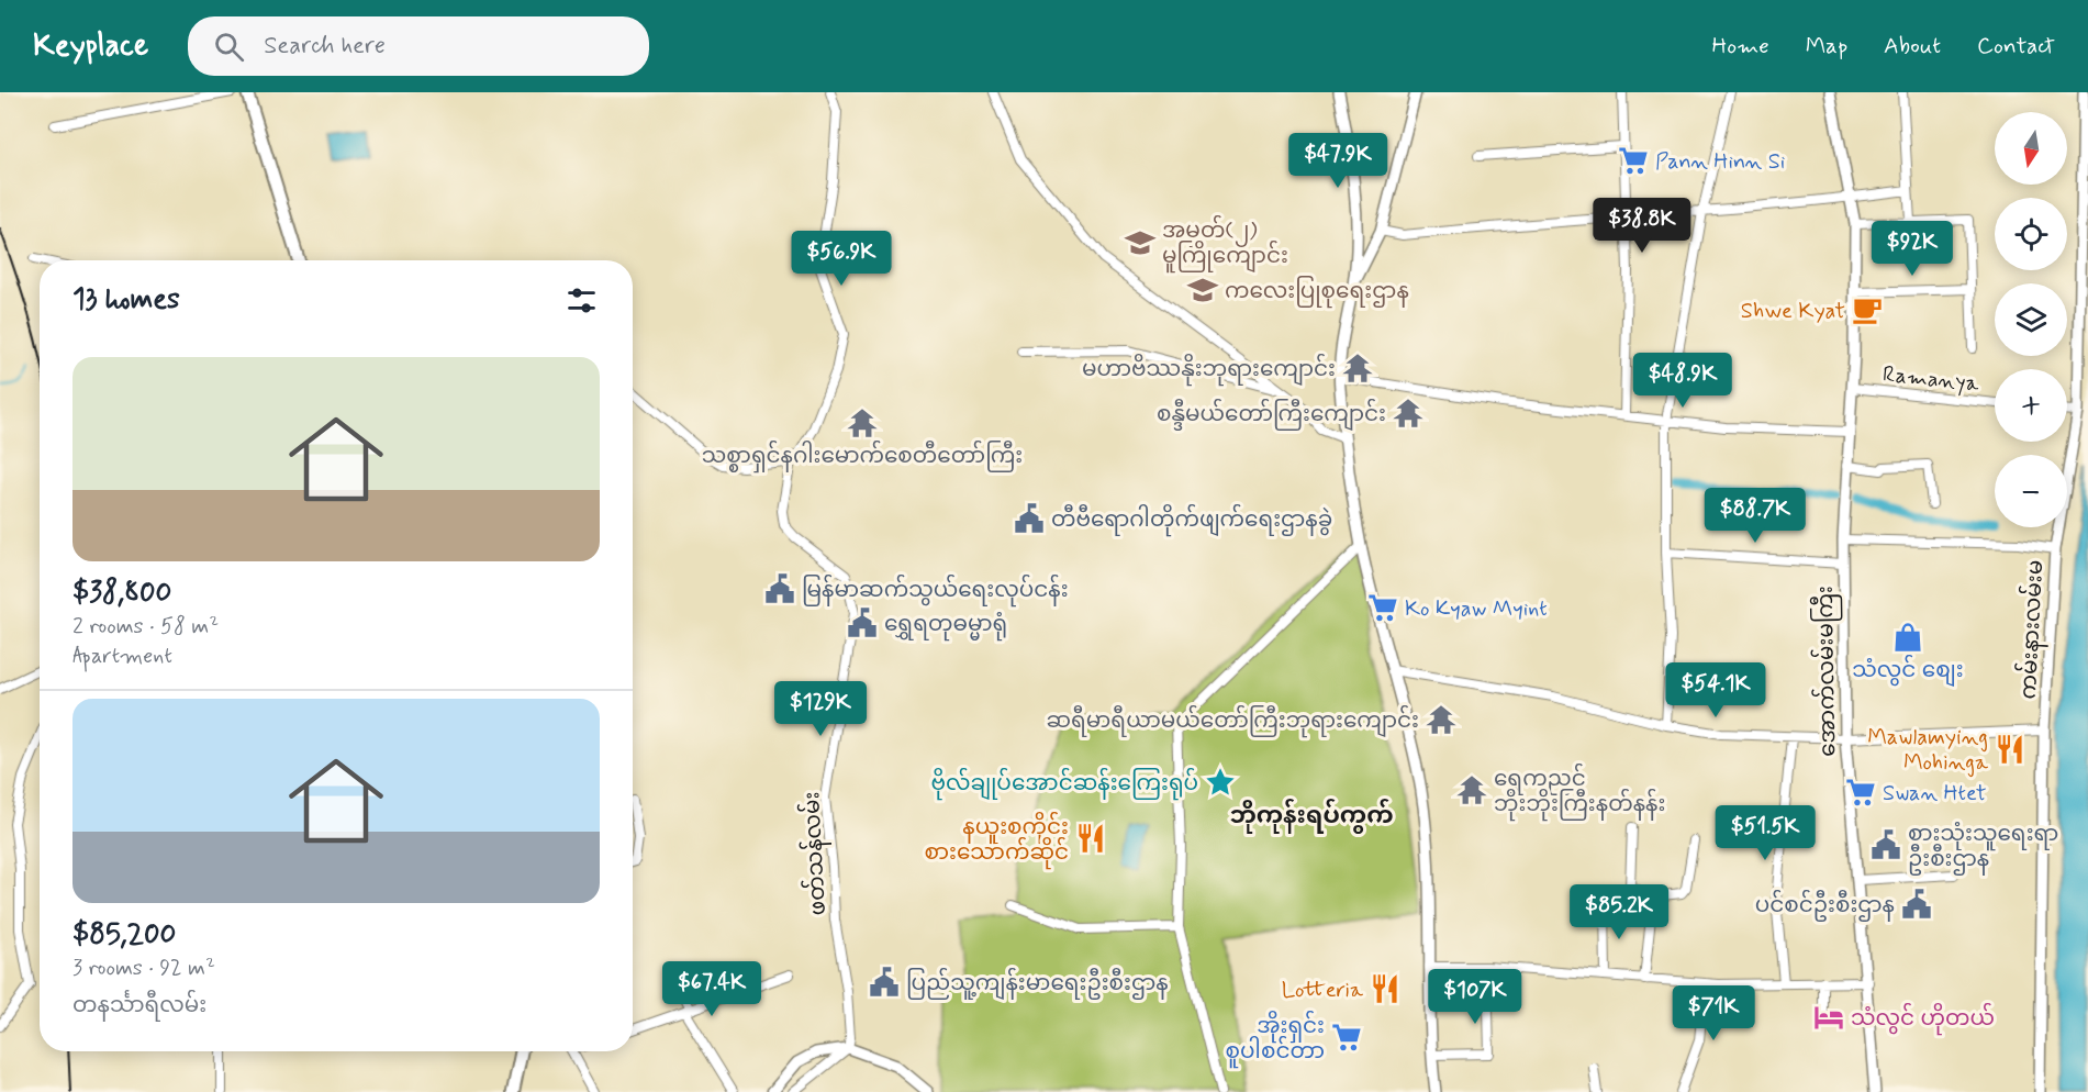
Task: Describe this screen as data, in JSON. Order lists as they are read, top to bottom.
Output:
{
  "streets": {
    "main road": ["ကမ်းနားလမ်းမ", "အောက်လမ်းမကြီး"],
    "street": ["Ramanya", "ဖတ်သန်လမ်း"]
  },
  "crossings": [
    ["Ramanya", "အောက်လမ်းမကြီး"]
  ],
  "districts": ["ဘိုကုန်းရပ်ကွက်"],
  "places": {
    "supermarket": [
      "Pann Hinn Si",
      "Ko Kyaw Myint",
      "Swan Htet",
      "အိုးရှင်း စူပါစင်တာ"
    ],
    "school or university": ["အမှတ်(၂) မူကြိုကျောင်း", "ကလေးပြုစုရေးဌာန"],
    "cafe": ["Shwe Kyat"],
    "temple": [
      "မဟာဗိဿနိုးဘုရားကျောင်း",
      "စန္ဒီမယ်တော်ကြီးကျောင်း",
      "သစ္စာရှင်နဂါးမောက်စေတီတော်ကြီး",
      "ဆရီမာရီယာမယ်တော်ကြီးဘုရားကျောင်း",
      "ရွှေကညင် ဘိုးဘိုးကြီးနတ်နန်း"
    ],
    "public building": [
      "တီဗီရောဂါတိုက်ဖျက်ရေးဌာနခွဲ",
      "မြန်မာဆက်သွယ်ရေးလုပ်ငန်း",
      "ရွှေရတုဓမ္မာရုံ",
      "စားသုံးသူရေးရာ ဦးစီးဌာန",
      "ပင်စင်ဦးစီးဌာန",
      "ပြည်သူ့ကျန်းမာရေးဦးစီးဌာန"
    ],
    "shop": ["သံလွင် စျေး"],
    "restaurant": ["Mawlamying Mohinga", "နယူးစကိုင်း စားသောက်ဆိုင်", "Lotteria"],
    "place": ["ဗိုလ်ချုပ်အောင်ဆန်းကြေးရုပ်"],
    "hotel": ["သံလွင် ဟိုတယ်"]
  },
  "north": "bottom",
  "page": {
    "header": "Keyplace",
    "search": "Search here",
    "nav": [
      "Home",
      "Map",
      "About",
      "Contact"
    ],
    "map_buttons": ["+", "−"],
    "price": [
      "$47.9K",
      "$38.8K",
      "$92K",
      "$56.9K",
      "$48.9K",
      "$88.7K",
      "$54.1K",
      "$129K",
      "$51.5K",
      "$85.2K",
      "$67.4K",
      "$107K",
      "$71K"
    ],
    "heading": "13 homes",
    "list": [
      {
        "name": "$38,800",
        "note": "2 rooms · 58 m² · Apartment"
      },
      {
        "name": "$85,200",
        "note": "3 rooms · 92 m² · တနင်္သာရီလမ်း"
      }
    ]
  }
}
